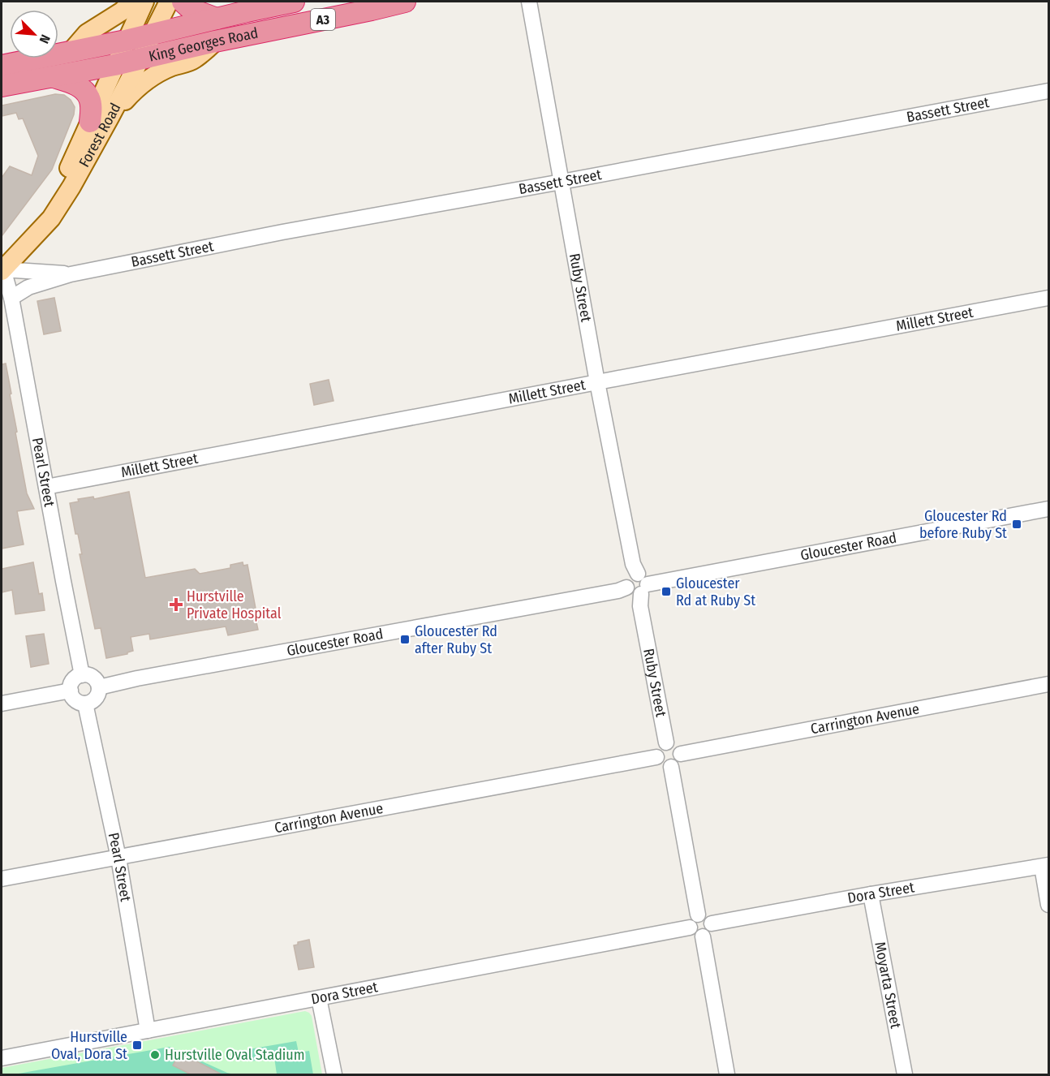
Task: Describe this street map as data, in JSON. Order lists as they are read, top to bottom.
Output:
{
  "streets": {
    "highway": ["A3", "King Georges Road"],
    "main road": ["Forest Road"],
    "street": [
      "Bassett Street",
      "Ruby Street",
      "Millett Street",
      "Pearl Street",
      "Gloucester Road",
      "Carrington Avenue",
      "Dora Street",
      "Moyarta Street"
    ]
  },
  "crossings": [
    ["King Georges Road", "Forest Road"],
    ["Bassett Street", "Forest Road"],
    ["Bassett Street", "Ruby Street"],
    ["Bassett Street", "Pearl Street"],
    ["Forest Road", "Pearl Street"],
    ["Ruby Street", "Millett Street"],
    ["Ruby Street", "Gloucester Road"],
    ["Ruby Street", "Carrington Avenue"],
    ["Millett Street", "Pearl Street"],
    ["Pearl Street", "Gloucester Road"],
    ["Pearl Street", "Carrington Avenue"],
    ["Pearl Street", "Dora Street"],
    ["Dora Street", "Moyarta Street"]
  ],
  "places": {
    "transit": [
      "Gloucester Rd before Ruby St",
      "Gloucester Rd at Ruby St",
      "Gloucester Rd after Ruby St",
      "Hurstville Oval, Dora St"
    ],
    "health": ["Hurstville Private Hospital"],
    "other": ["Hurstville Oval Stadium"]
  },
  "north": "bottom right"
}
